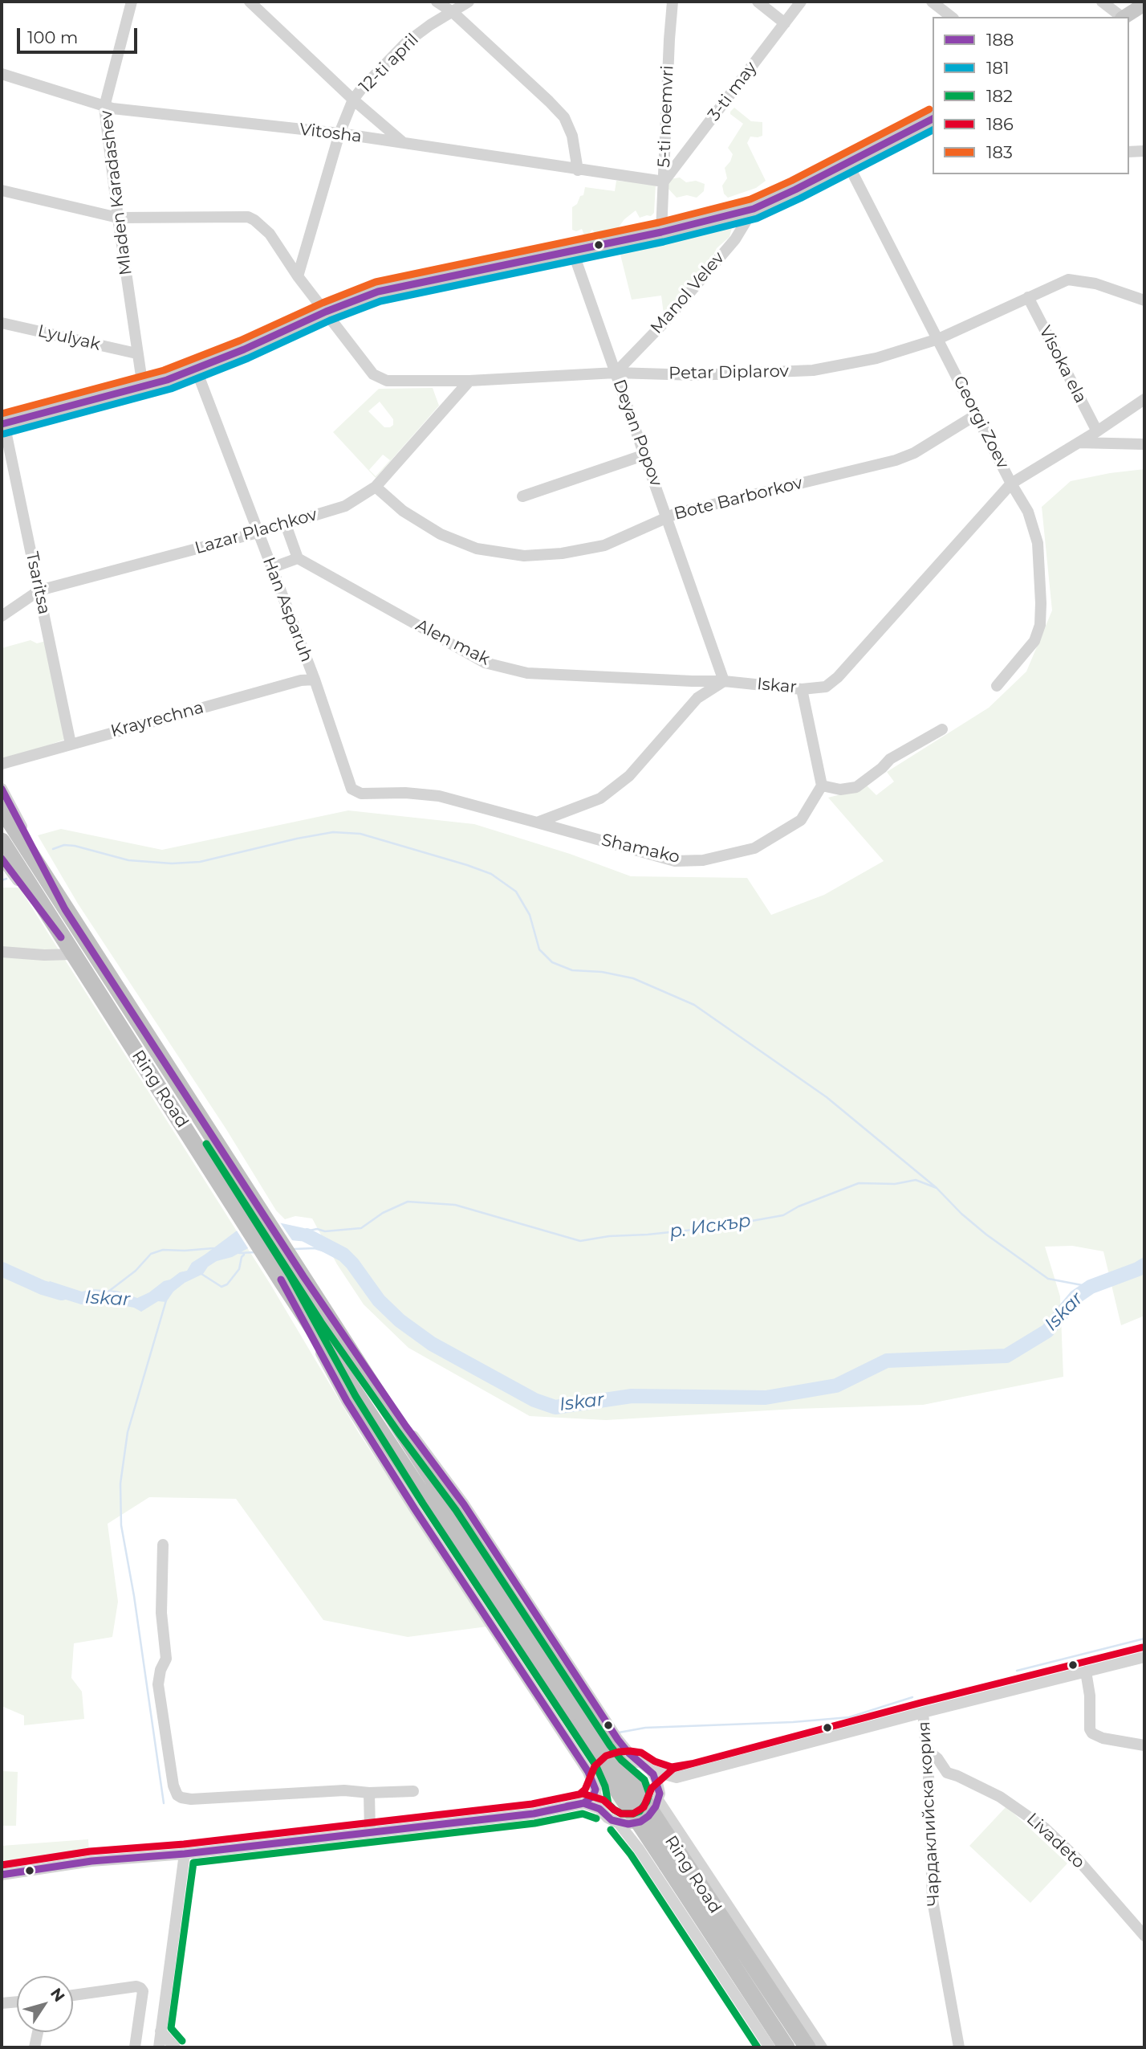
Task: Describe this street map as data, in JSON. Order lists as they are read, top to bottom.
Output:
{
  "streets": {
    "highway": ["Ring Road"],
    "street": [
      "12-ti april",
      "3-ti may",
      "5-ti noemvri",
      "Vitosha",
      "Mladen Karadashev",
      "Manol Velev",
      "Lyulyak",
      "Visoka ela",
      "Petar Diplarov",
      "Georgi Zoev",
      "Deyan Popov",
      "Bote Barborkov",
      "Lazar Plachkov",
      "Tsaritsa",
      "Han Asparuh",
      "Alen mak",
      "Iskar",
      "Krayrechna",
      "Shamako",
      "Чардаклийска кория",
      "Livadeto"
    ]
  },
  "crossings": [
    ["12-ti april", "Vitosha"],
    ["12-ti april", "Petar Diplarov"],
    ["3-ti may", "5-ti noemvri"],
    ["3-ti may", "Vitosha"],
    ["5-ti noemvri", "Vitosha"],
    ["Vitosha", "Mladen Karadashev"],
    ["Mladen Karadashev", "Lyulyak"],
    ["Mladen Karadashev", "Petar Diplarov"],
    ["Manol Velev", "Petar Diplarov"],
    ["Manol Velev", "Deyan Popov"],
    ["Visoka ela", "Petar Diplarov"],
    ["Visoka ela", "Iskar"],
    ["Petar Diplarov", "Georgi Zoev"],
    ["Petar Diplarov", "Deyan Popov"],
    ["Petar Diplarov", "Lazar Plachkov"],
    ["Georgi Zoev", "Bote Barborkov"],
    ["Georgi Zoev", "Iskar"],
    ["Deyan Popov", "Bote Barborkov"],
    ["Deyan Popov", "Alen mak"],
    ["Deyan Popov", "Iskar"],
    ["Bote Barborkov", "Lazar Plachkov"],
    ["Lazar Plachkov", "Tsaritsa"],
    ["Lazar Plachkov", "Han Asparuh"],
    ["Tsaritsa", "Krayrechna"],
    ["Han Asparuh", "Krayrechna"],
    ["Han Asparuh", "Shamako"],
    ["Alen mak", "Iskar"],
    ["Чардаклийска кория", "Livadeto"]
  ],
  "water": ["р. Искър", "Iskar"],
  "lines": [
    "transit line 183",
    "transit line 188",
    "transit line 181",
    "transit line 182",
    "transit line 186"
  ],
  "legend": [
    "188",
    "181",
    "182",
    "186",
    "183"
  ],
  "scale_bar": "100 m",
  "north": "top right"
}
